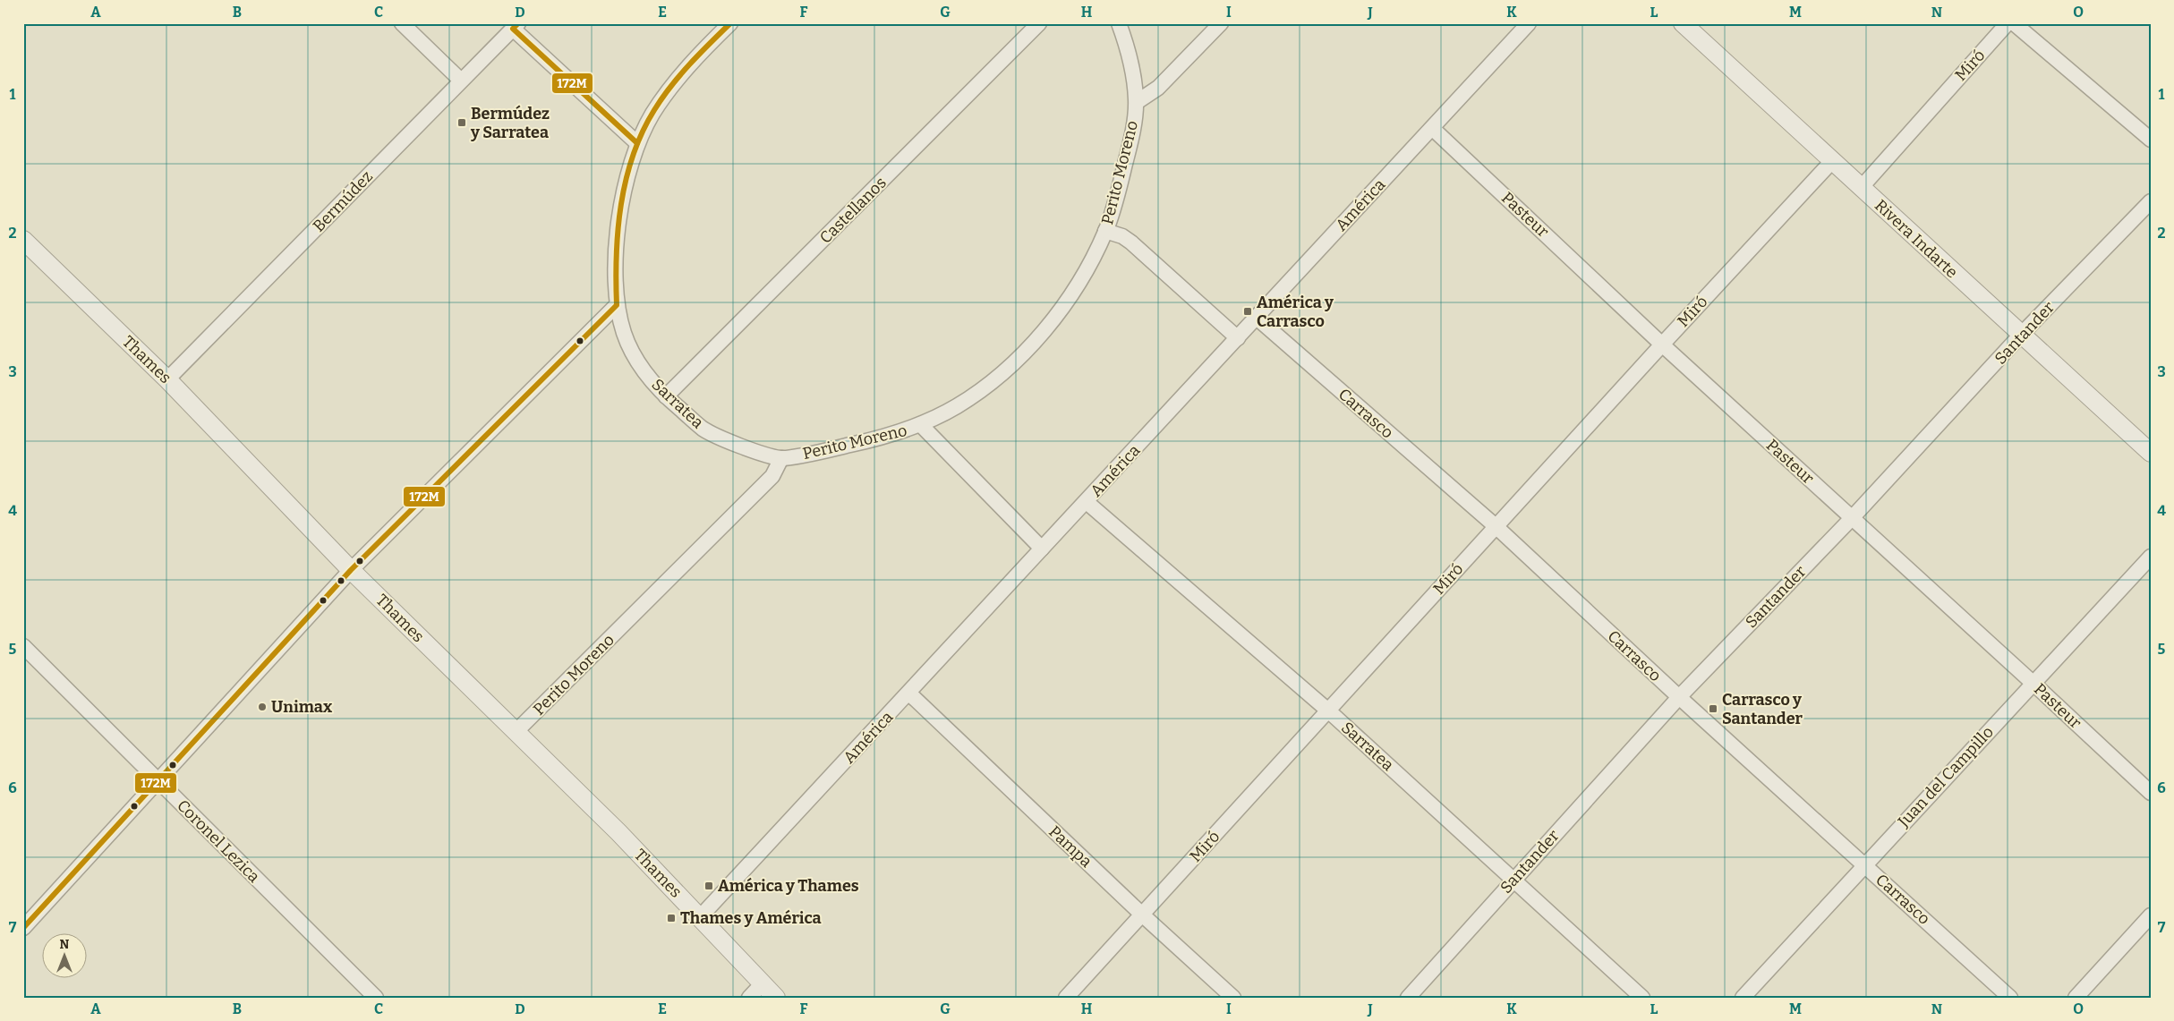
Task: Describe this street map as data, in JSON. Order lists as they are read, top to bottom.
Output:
{
  "streets": {
    "street": [
      "Miró",
      "Perito Moreno",
      "Bermúdez",
      "América",
      "Castellanos",
      "Pasteur",
      "Rivera Indarte",
      "Santander",
      "Thames",
      "Sarratea",
      "Carrasco",
      "Juan del Campillo",
      "Coronel Lezica",
      "Pampa"
    ]
  },
  "crossings": [
    ["Miró", "Pasteur"],
    ["Miró", "Rivera Indarte"],
    ["Miró", "Sarratea"],
    ["Miró", "Carrasco"],
    ["Miró", "Pampa"],
    ["Perito Moreno", "Thames"],
    ["Perito Moreno", "Sarratea"],
    ["Bermúdez", "Thames"],
    ["América", "Pasteur"],
    ["América", "Thames"],
    ["América", "Sarratea"],
    ["América", "Carrasco"],
    ["América", "Pampa"],
    ["Castellanos", "Sarratea"],
    ["Pasteur", "Santander"],
    ["Pasteur", "Juan del Campillo"],
    ["Rivera Indarte", "Santander"],
    ["Santander", "Sarratea"],
    ["Santander", "Carrasco"],
    ["Carrasco", "Juan del Campillo"]
  ],
  "places": {
    "transit": [
      "Bermúdez y Sarratea",
      "América y Carrasco",
      "Carrasco y Santander",
      "América y Thames",
      "Thames y América"
    ],
    "other": ["Unimax"]
  },
  "lines": ["transit line 172M"],
  "north": "top",
  "grid": {
    "columns": [
      "A",
      "B",
      "C",
      "D",
      "E",
      "F",
      "G",
      "H",
      "I",
      "J",
      "K",
      "L",
      "M",
      "N",
      "O"
    ],
    "rows": [
      "1",
      "2",
      "3",
      "4",
      "5",
      "6",
      "7"
    ]
  }
}
